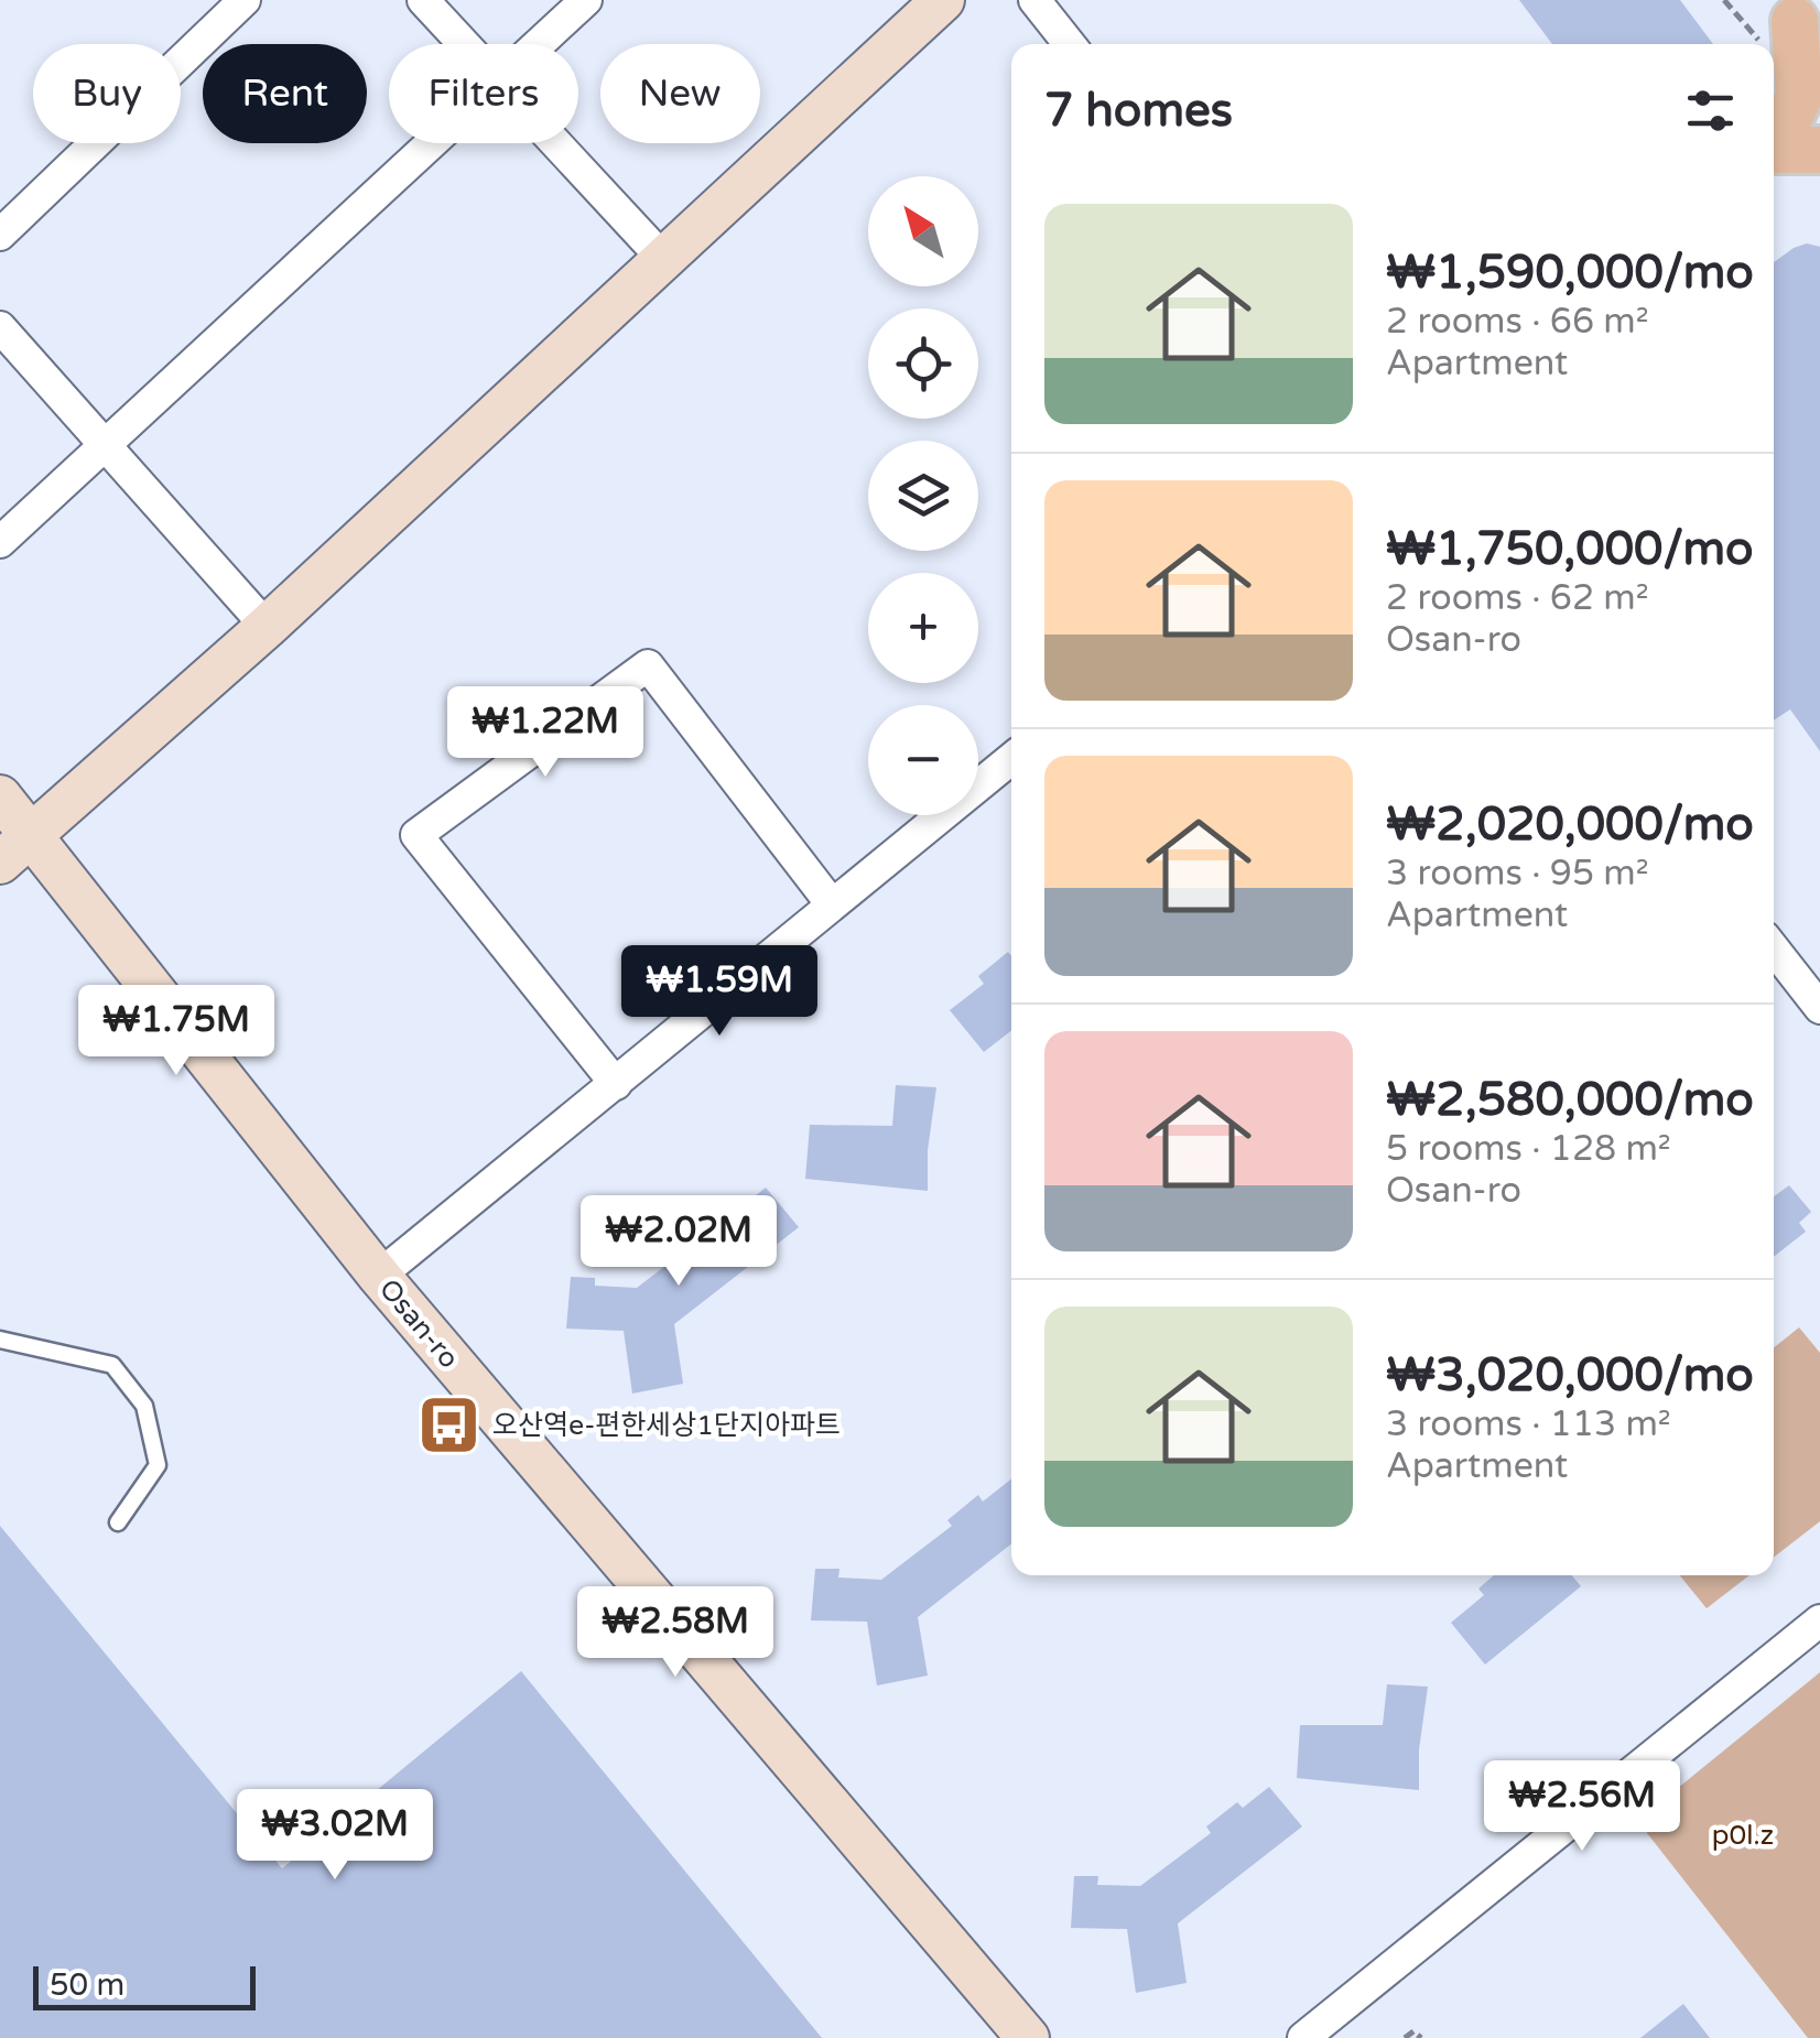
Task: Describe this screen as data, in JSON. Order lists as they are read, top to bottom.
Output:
{
  "streets": {
    "street": ["Osan-ro"]
  },
  "parks": ["p0l.z"],
  "places": {
    "bus stop": ["오산역e-편한세상1단지아파트"]
  },
  "scale_bar": "50 m",
  "north": "top left",
  "page": {
    "chip": [
      "Buy",
      "Rent",
      "Filters",
      "New"
    ],
    "heading": "7 homes",
    "map_buttons": ["+", "−"],
    "list": [
      {
        "name": "₩1,590,000/mo",
        "note": "2 rooms · 66 m² · Apartment"
      },
      {
        "name": "₩1,750,000/mo",
        "note": "2 rooms · 62 m² · Osan-ro"
      },
      {
        "name": "₩2,020,000/mo",
        "note": "3 rooms · 95 m² · Apartment"
      },
      {
        "name": "₩2,580,000/mo",
        "note": "5 rooms · 128 m² · Osan-ro"
      },
      {
        "name": "₩3,020,000/mo",
        "note": "3 rooms · 113 m² · Apartment"
      }
    ],
    "price": [
      "₩1.22M",
      "₩1.59M",
      "₩1.75M",
      "₩2.02M",
      "₩2.58M",
      "₩2.56M",
      "₩3.02M"
    ],
    "scale": "50 m"
  }
}
